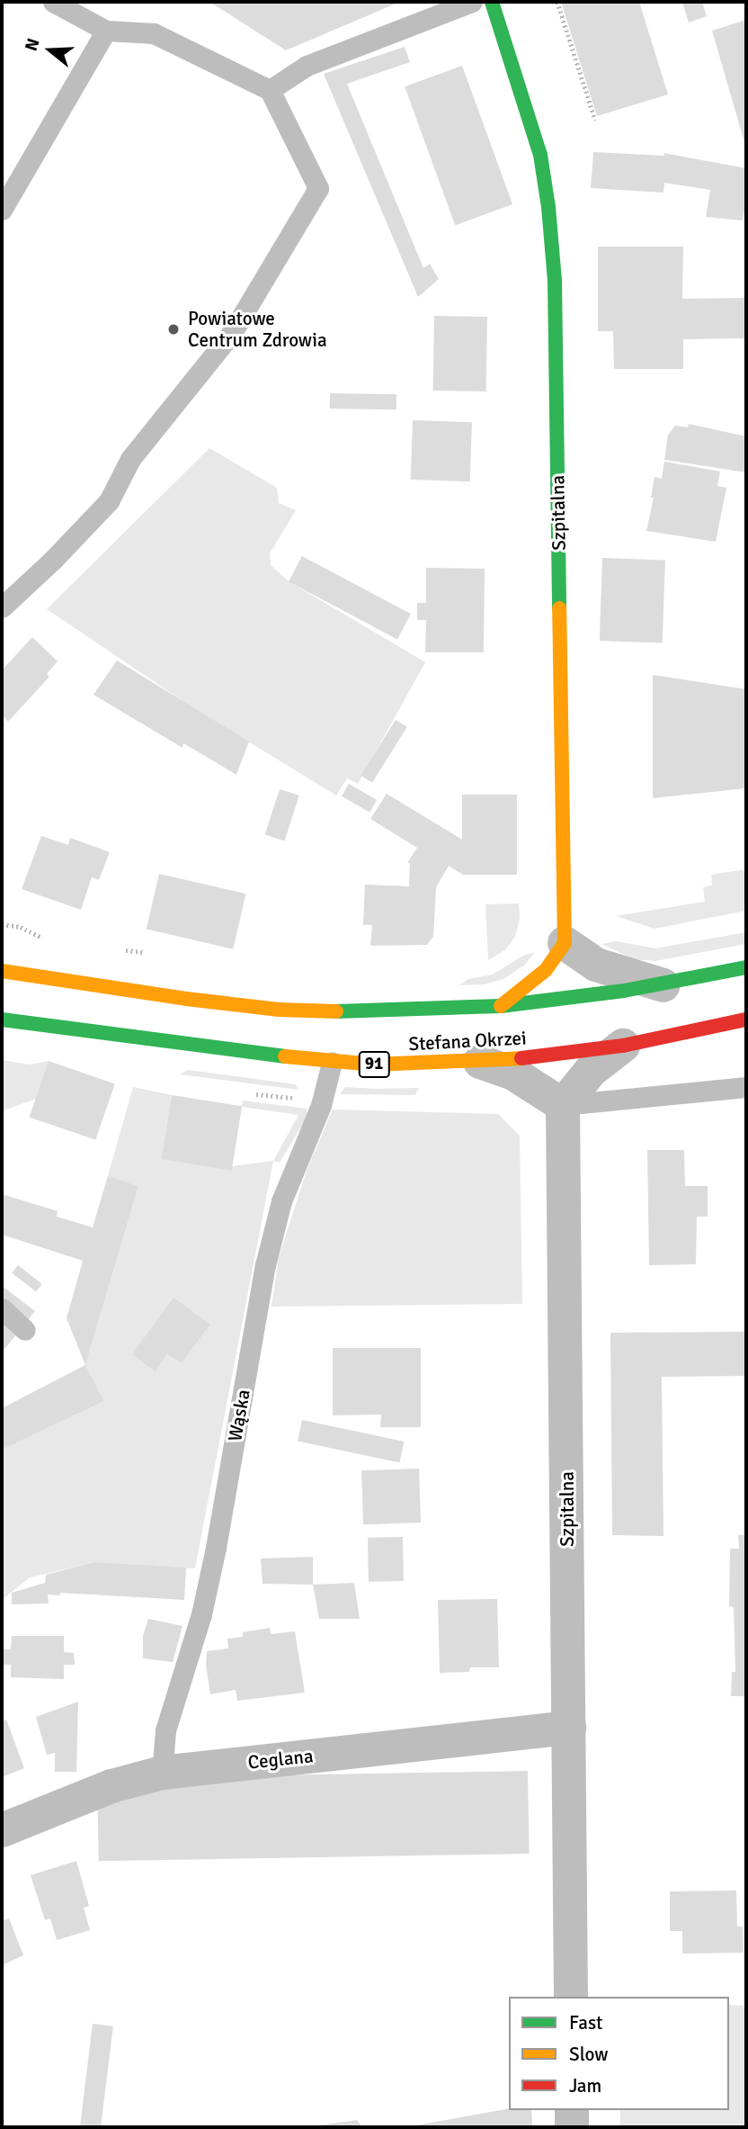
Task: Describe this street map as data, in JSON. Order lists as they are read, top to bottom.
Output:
{
  "streets": {
    "main road": ["Szpitalna", "Stefana Okrzei", "91"],
    "street": ["Ceglana"],
    "lane": ["Wąska"]
  },
  "crossings": [
    ["Szpitalna", "Ceglana"],
    ["Stefana Okrzei", "Wąska"],
    ["Wąska", "Ceglana"]
  ],
  "places": ["Powiatowe Centrum Zdrowia"],
  "legend": ["Fast", "Slow", "Jam"],
  "north": "left"
}
